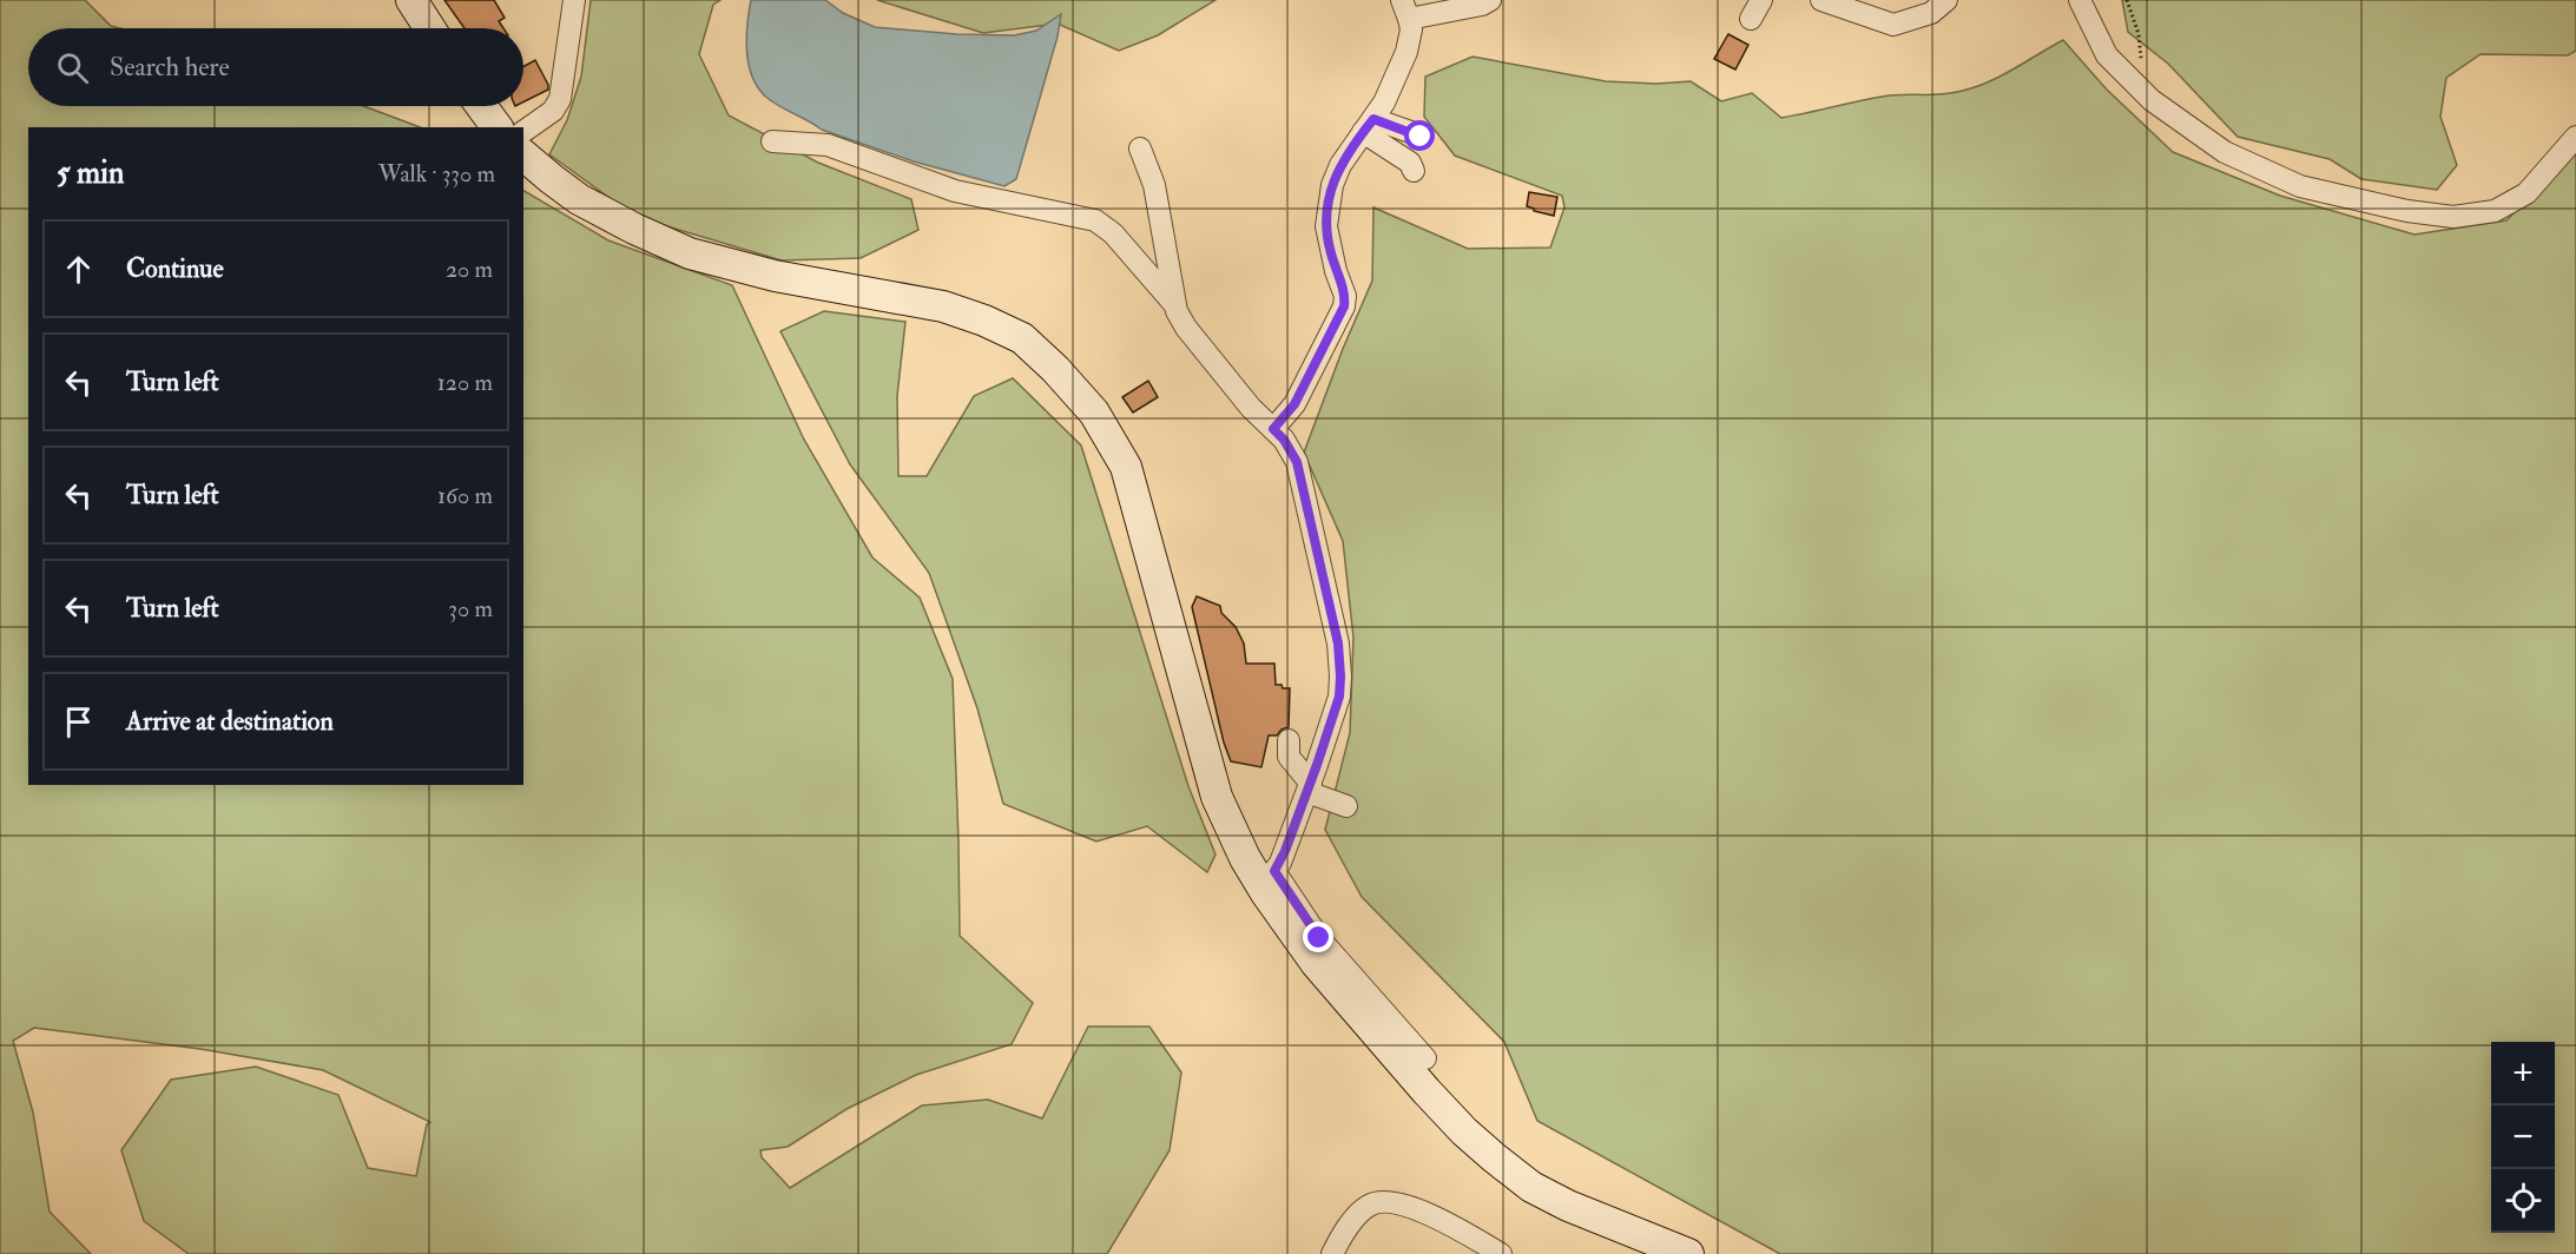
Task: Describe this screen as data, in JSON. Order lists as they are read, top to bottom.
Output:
{
  "page": {
    "search": "Search here",
    "heading": ["5 min", "Walk · 330 m"],
    "list": [
      ["Continue", "20 m"],
      ["Turn left", "120 m"],
      ["Turn left", "160 m"],
      ["Turn left", "30 m"],
      "Arrive at destination"
    ],
    "map_buttons": ["+", "−"]
  }
}
